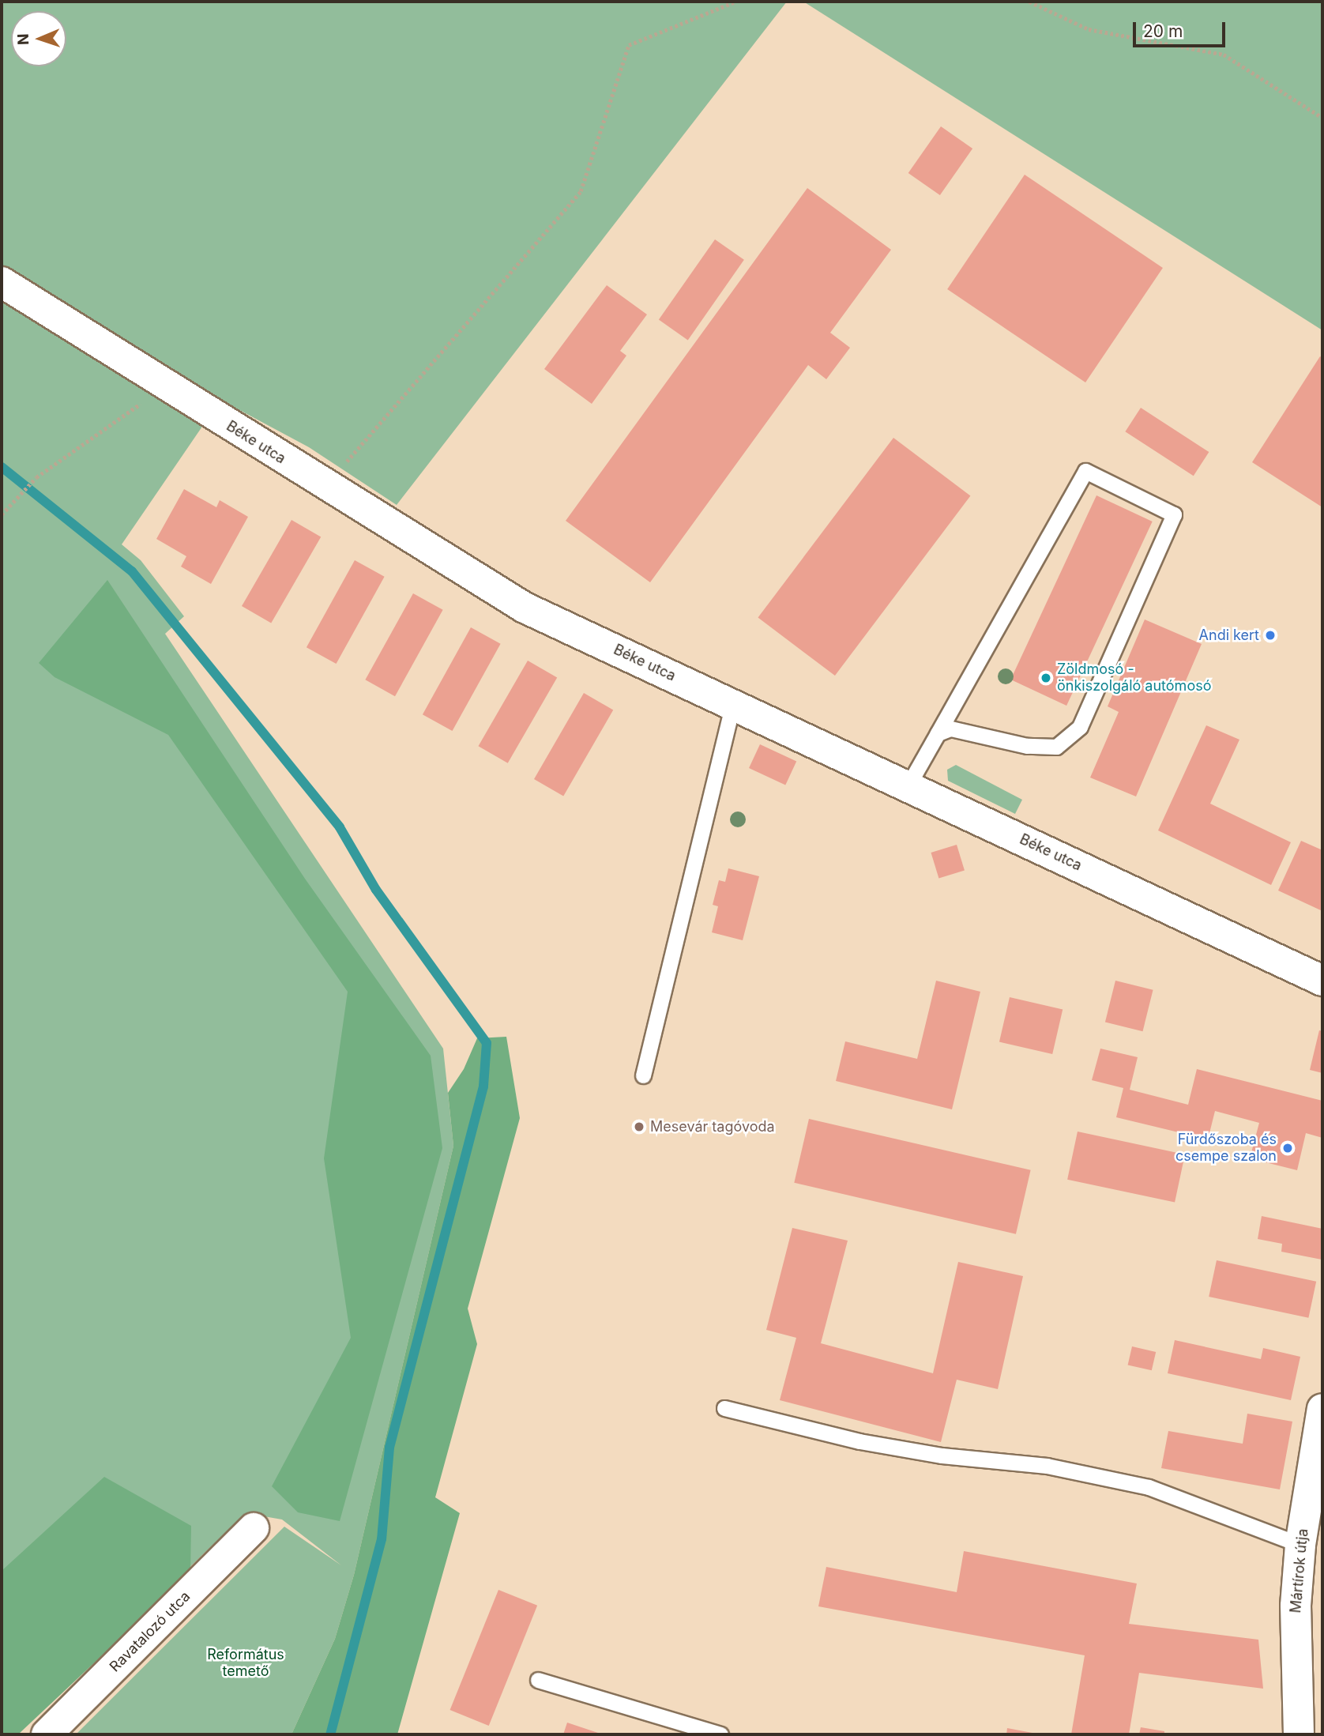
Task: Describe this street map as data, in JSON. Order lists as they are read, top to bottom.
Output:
{
  "streets": {
    "street": ["Béke utca", "Mártírok útja", "Ravatalozó utca"]
  },
  "parks": ["Református temető"],
  "places": [
    "Andi kert",
    "Zöldmosó - önkiszolgáló autómosó",
    "Mesevár tagóvoda",
    "Fürdőszoba és csempe szalon"
  ],
  "scale_bar": "20 m",
  "north": "left"
}
